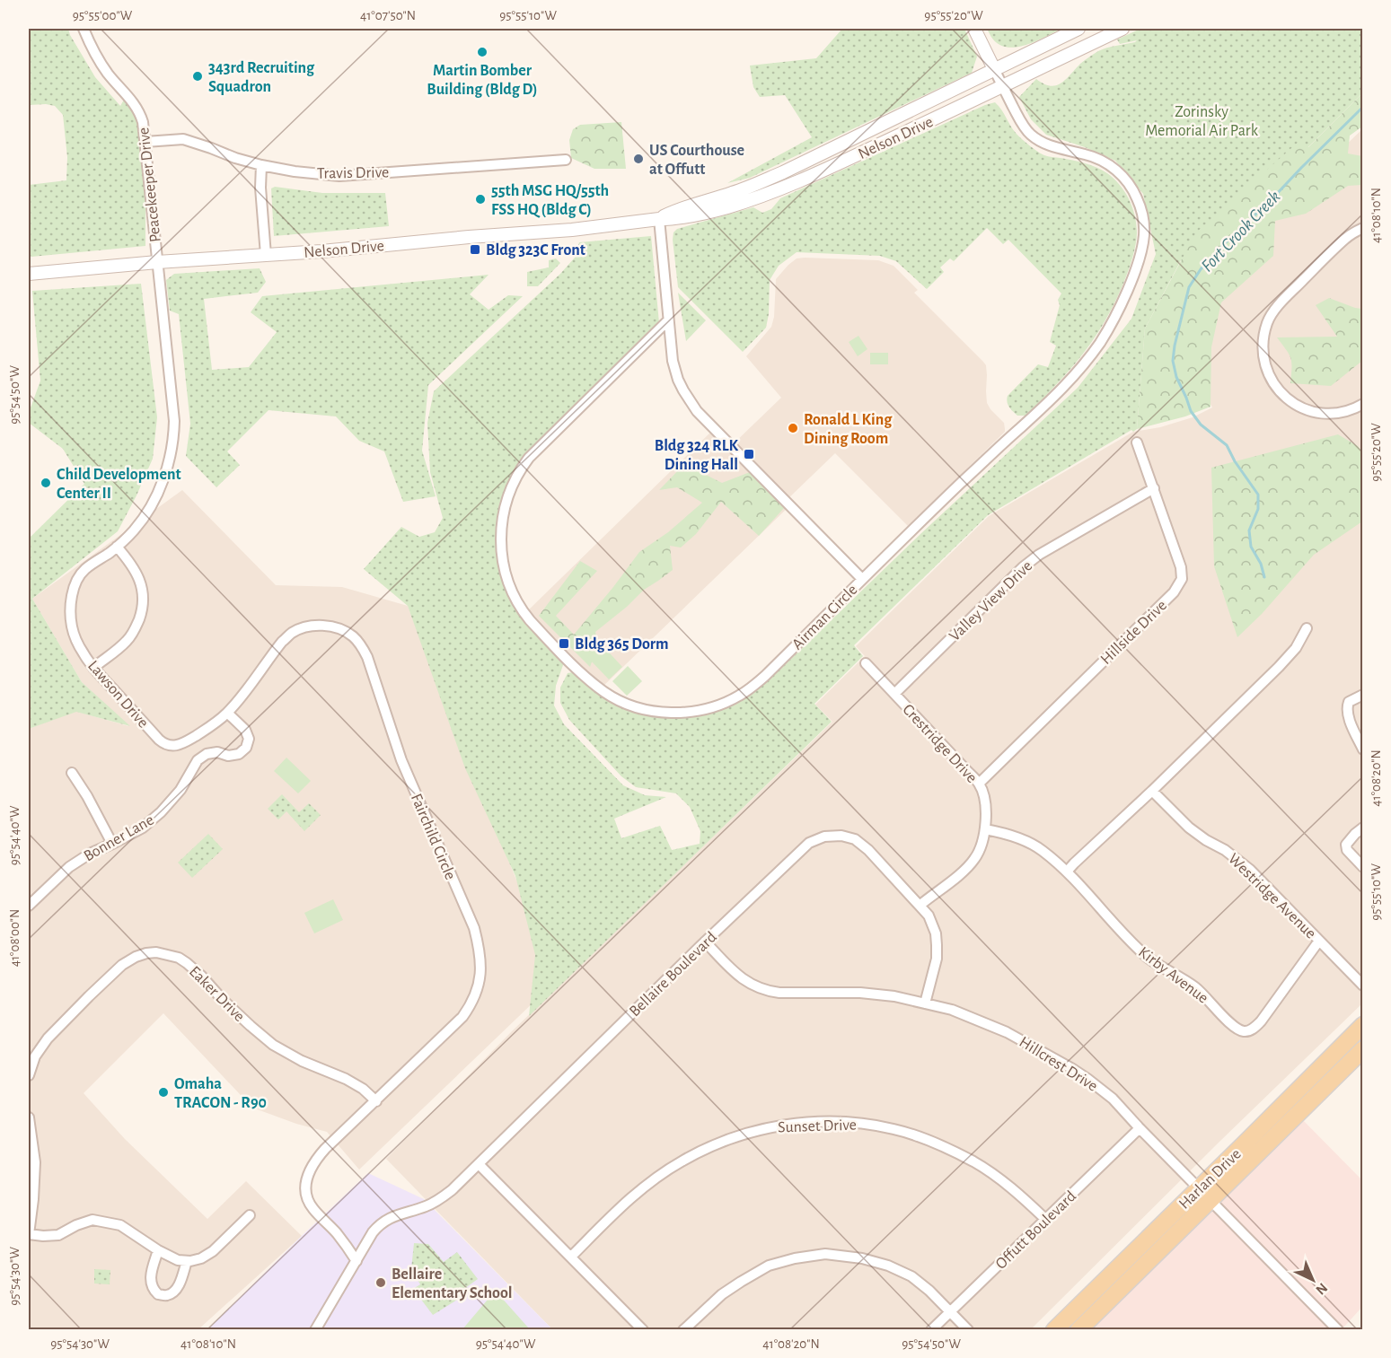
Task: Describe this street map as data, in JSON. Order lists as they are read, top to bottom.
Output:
{
  "streets": {
    "main road": ["Harlan Drive"],
    "street": [
      "Nelson Drive",
      "Travis Drive",
      "Peacekeeper Drive",
      "Valley View Drive",
      "Airman Circle",
      "Hillside Drive",
      "Lawson Drive",
      "Crestridge Drive",
      "Fairchild Circle",
      "Bonner Lane",
      "Westridge Avenue",
      "Bellaire Boulevard",
      "Kirby Avenue",
      "Eaker Drive",
      "Hillcrest Drive",
      "Sunset Drive",
      "Offutt Boulevard"
    ]
  },
  "crossings": [
    ["Nelson Drive", "Peacekeeper Drive"],
    ["Travis Drive", "Peacekeeper Drive"],
    ["Valley View Drive", "Hillside Drive"],
    ["Valley View Drive", "Crestridge Drive"],
    ["Hillside Drive", "Crestridge Drive"],
    ["Lawson Drive", "Fairchild Circle"],
    ["Lawson Drive", "Bonner Lane"],
    ["Crestridge Drive", "Bellaire Boulevard"],
    ["Crestridge Drive", "Kirby Avenue"],
    ["Fairchild Circle", "Bonner Lane"],
    ["Fairchild Circle", "Bellaire Boulevard"],
    ["Fairchild Circle", "Eaker Drive"],
    ["Westridge Avenue", "Kirby Avenue"],
    ["Bellaire Boulevard", "Hillcrest Drive"],
    ["Hillcrest Drive", "Harlan Drive"],
    ["Hillcrest Drive", "Offutt Boulevard"],
    ["Sunset Drive", "Offutt Boulevard"]
  ],
  "water": ["Fort Crook Creek"],
  "parks": ["Zorinsky Memorial Air Park"],
  "places": {
    "other": [
      "Martin Bomber Building (Bldg D)",
      "343rd Recruiting Squadron",
      "US Courthouse at Offutt",
      "55th MSG HQ/55th FSS HQ (Bldg C)",
      "Ronald L King Dining Room",
      "Child Development Center II",
      "Omaha TRACON - R90",
      "Bellaire Elementary School"
    ],
    "transit": ["Bldg 323C Front", "Bldg 324 RLK Dining Hall", "Bldg 365 Dorm"]
  },
  "north": "bottom right",
  "coordinates": [
    "95°55'00\"W",
    "41°07'50\"N",
    "95°55'10\"W",
    "95°55'20\"W",
    "41°08'10\"N",
    "95°54'50\"W",
    "41°08'20\"N",
    "95°54'40\"W",
    "41°08'00\"N",
    "95°54'30\"W"
  ]
}
